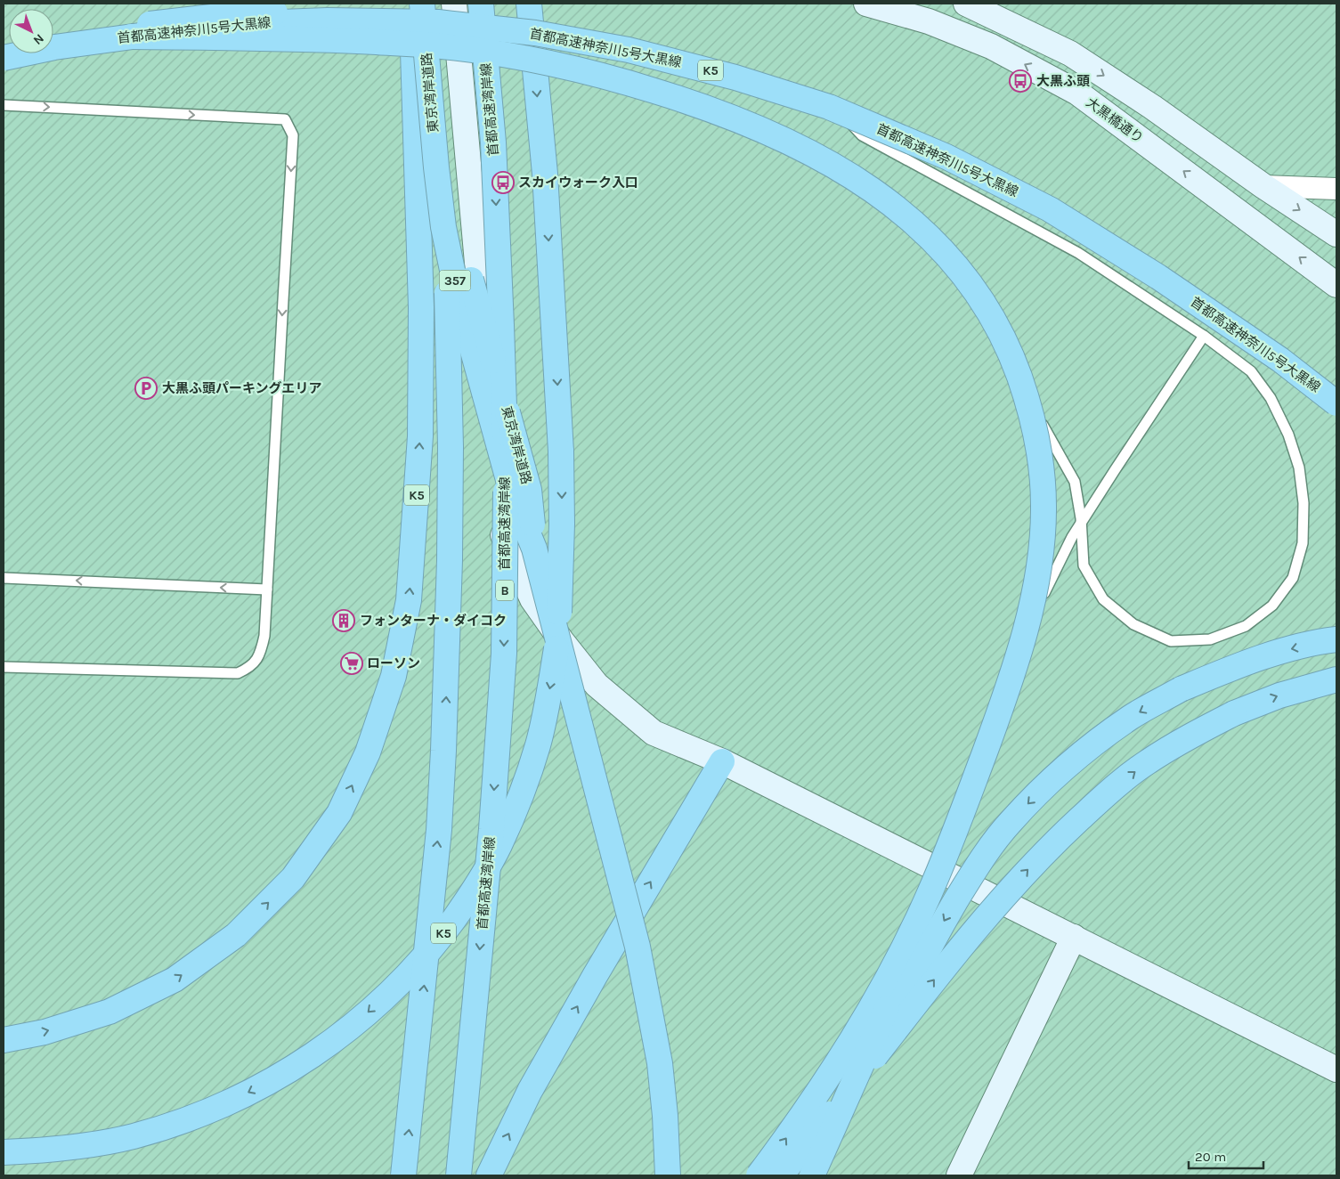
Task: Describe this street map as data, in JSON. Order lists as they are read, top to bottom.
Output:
{
  "streets": {
    "highway": [
      "首都高速神奈川5号大黒線",
      "K5",
      "東京湾岸道路",
      "首都高速湾岸線",
      "357",
      "B"
    ],
    "street": ["大黒橋通り"]
  },
  "places": {
    "bus stop": ["大黒ふ頭", "スカイウォーク入口"],
    "parking": ["大黒ふ頭パーキングエリア"],
    "building": ["フォンターナ・ダイコク"],
    "supermarket": ["ローソン"]
  },
  "scale_bar": "20 m",
  "north": "bottom right"
}
